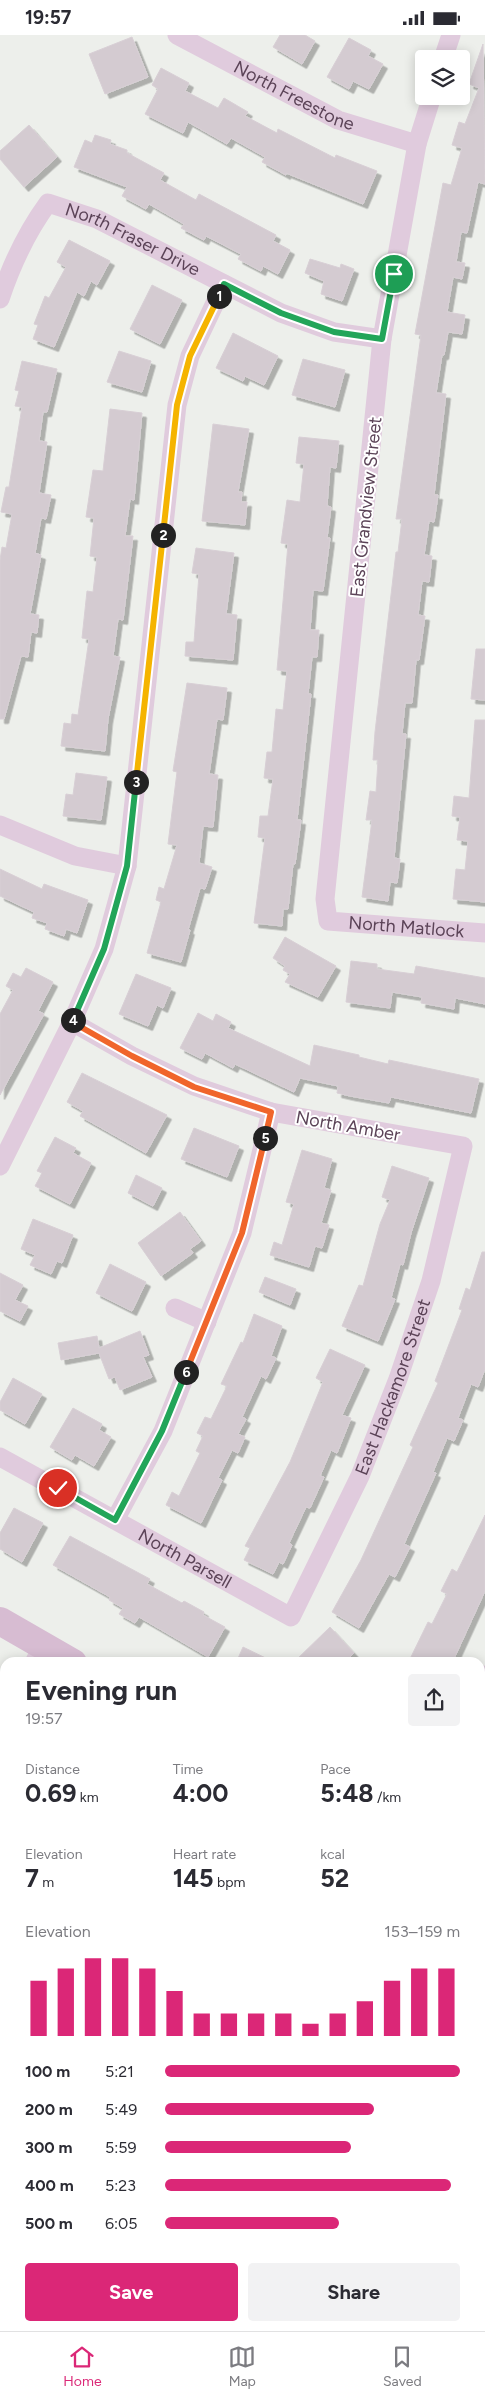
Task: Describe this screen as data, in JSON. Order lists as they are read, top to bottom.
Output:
{
  "streets": {
    "street": [
      "North Freestone",
      "North Fraser Drive",
      "East Grandview Street",
      "North Matlock",
      "North Amber",
      "East Hackamore Street",
      "North Parsell"
    ]
  },
  "crossings": [
    ["North Freestone", "East Grandview Street"],
    ["North Fraser Drive", "East Grandview Street"],
    ["East Grandview Street", "North Matlock"],
    ["North Amber", "East Hackamore Street"],
    ["East Hackamore Street", "North Parsell"]
  ],
  "page": {
    "status": "19:57",
    "pins": [
      "1",
      "2",
      "3",
      "4",
      "5",
      "6"
    ],
    "heading": ["Evening run", "19:57"],
    "stats": [
      ["Distance", "0.69 km"],
      ["Time", "4:00"],
      ["Pace", "5:48 /km"],
      ["Elevation", "7 m"],
      ["Heart rate", "145 bpm"],
      ["kcal", "52"]
    ],
    "chart": ["Elevation", "153–159 m"],
    "list": [
      {
        "name": "100 m",
        "note": "5:21"
      },
      {
        "name": "200 m",
        "note": "5:49"
      },
      {
        "name": "300 m",
        "note": "5:59"
      },
      {
        "name": "400 m",
        "note": "5:23"
      },
      {
        "name": "500 m",
        "note": "6:05"
      }
    ],
    "buttons": ["Save", "Share"],
    "tabs": ["Home", "Map", "Saved"]
  }
}
